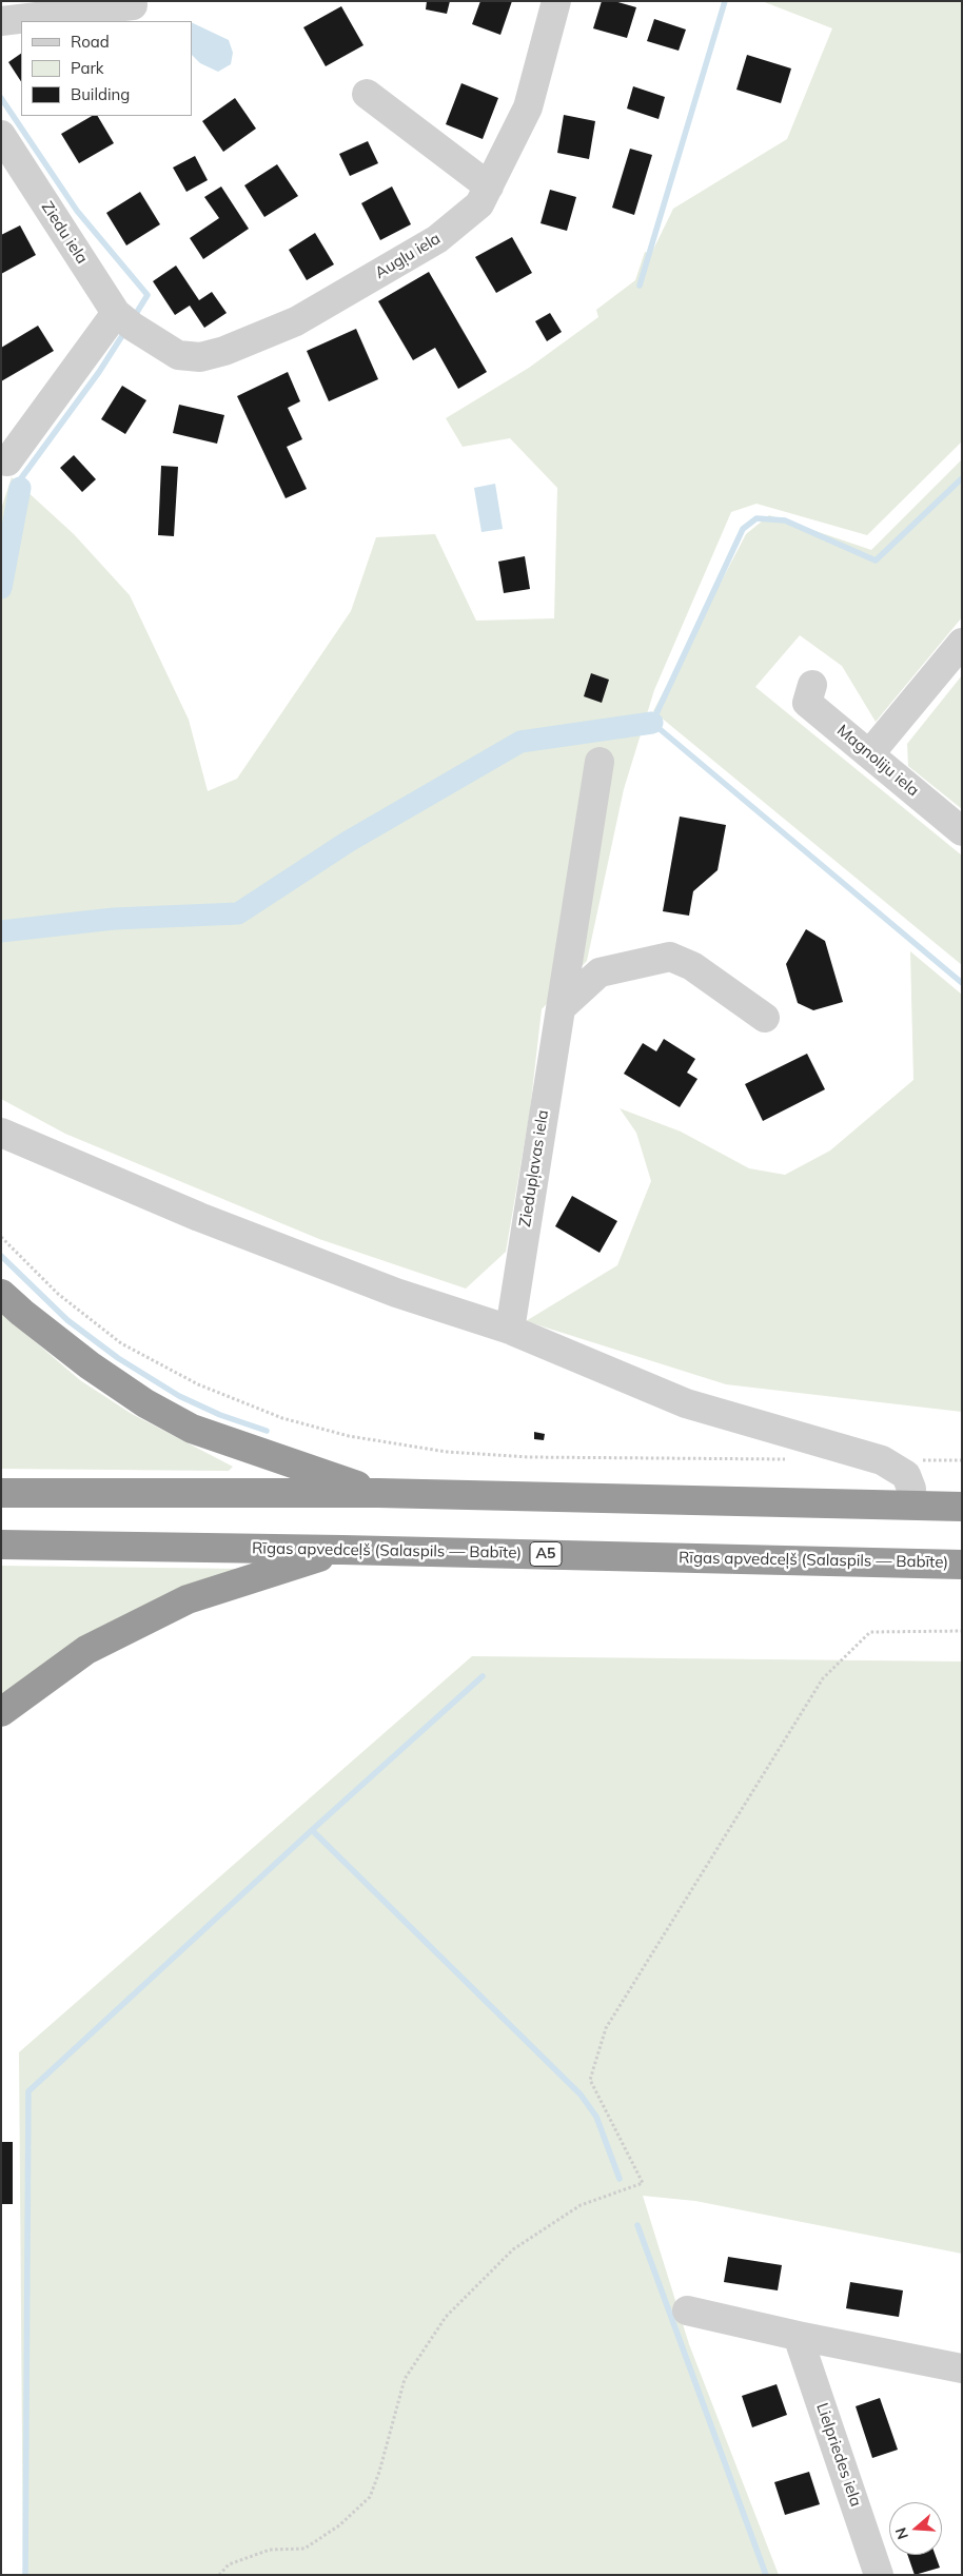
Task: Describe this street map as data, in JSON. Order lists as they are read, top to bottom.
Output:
{
  "streets": {
    "highway": ["Rīgas apvedceļš (Salaspils — Babīte)", "A5"],
    "street": [
      "Ziedu iela",
      "Augļu iela",
      "Magnoliju iela",
      "Ziedupļavas iela",
      "Lielpriedes iela"
    ]
  },
  "crossings": [
    ["Ziedu iela", "Augļu iela"]
  ],
  "legend": ["Road", "Park", "Building"],
  "north": "left"
}
